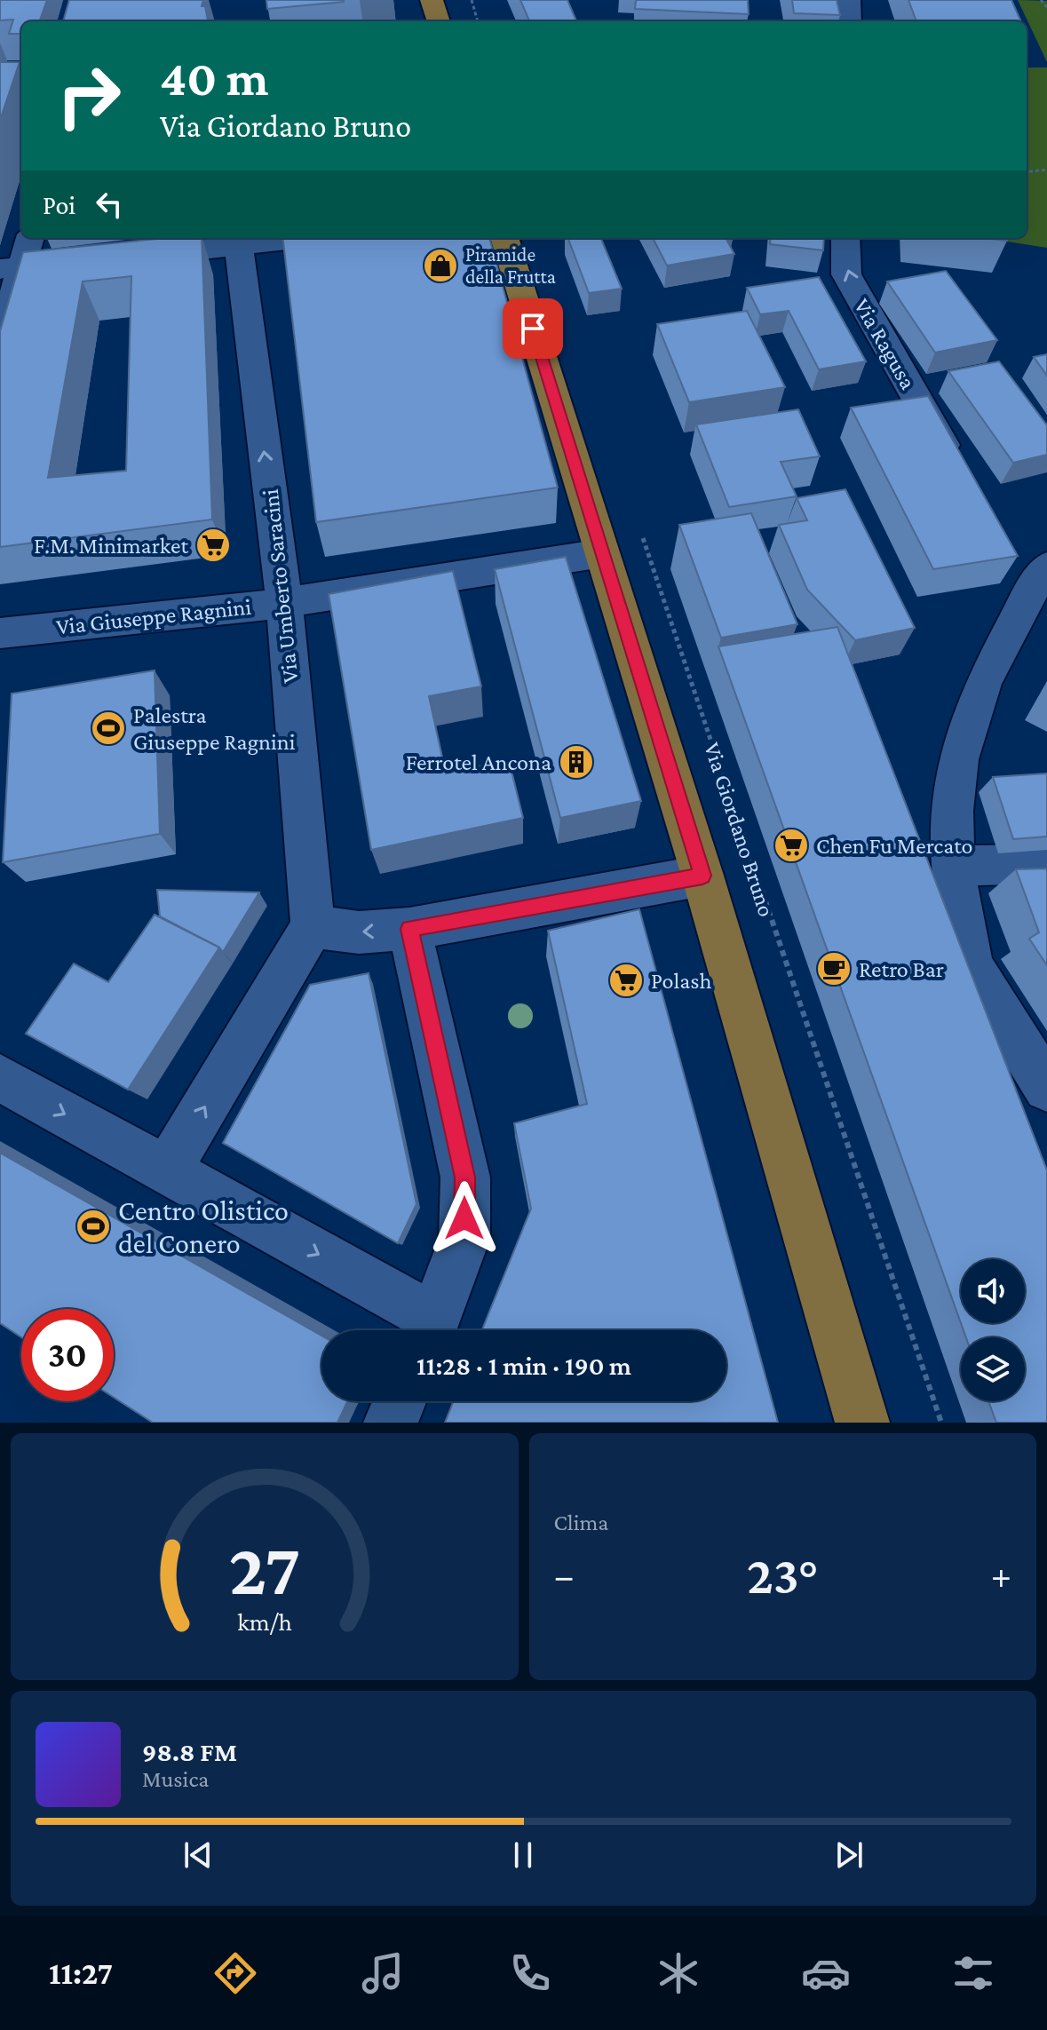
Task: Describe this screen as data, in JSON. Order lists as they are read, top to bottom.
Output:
{
  "streets": {
    "main road": ["Via Giordano Bruno"],
    "street": ["Via Ragusa", "Via Umberto Saracini", "Via Giuseppe Ragnini"]
  },
  "crossings": [
    ["Via Umberto Saracini", "Via Giuseppe Ragnini"],
    ["Via Giuseppe Ragnini", "Via Giordano Bruno"]
  ],
  "one_way": ["Via Ragusa", "Via Umberto Saracini"],
  "places": {
    "shop": ["Piramide della Frutta"],
    "supermarket": ["F.M. Minimarket", "Chen Fu Mercato", "Polash"],
    "sports": ["Palestra Giuseppe Ragnini", "Centro Olistico del Conero"],
    "building": ["Ferrotel Ancona"],
    "cafe": ["Retro Bar"]
  },
  "page": {
    "turn": ["40 m", "Via Giordano Bruno"],
    "then": "Poi",
    "limit": "30",
    "trip": "11:28 · 1 min · 190 m",
    "tile": "Clima",
    "heat": ["−", "23°", "+"],
    "song": ["98.8 FM", "Musica"],
    "tabs": "11:27",
    "gauge": ["27", "km/h"]
  }
}
